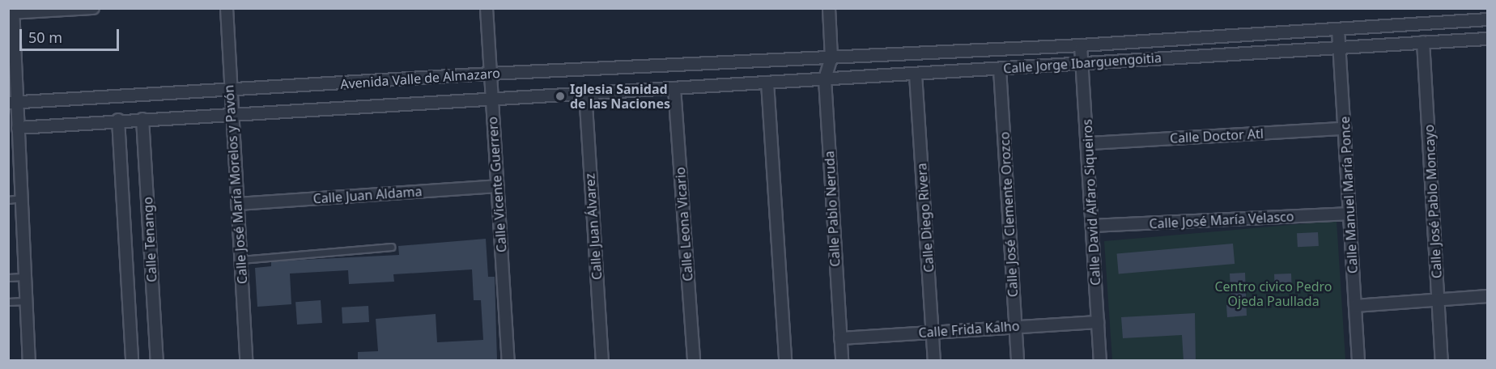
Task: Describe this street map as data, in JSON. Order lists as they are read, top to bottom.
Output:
{
  "streets": {
    "street": [
      "Calle Jorge Ibarguengoitia",
      "Avenida Valle de Almazaro",
      "Calle Doctor Atl",
      "Calle José María Morelos y Pavón",
      "Calle Vicente Guerrero",
      "Calle Juan Aldama",
      "Calle Manuel María Ponce",
      "Calle José Pablo Moncayo",
      "Calle David Alfaro Siqueiros",
      "Calle Pablo Neruda",
      "Calle José Clemente Orozco",
      "Calle Diego Rivera",
      "Calle José María Velasco",
      "Calle Leona Vicario",
      "Calle Juan Álvarez",
      "Calle Tenango",
      "Calle Frida Kalho"
    ]
  },
  "crossings": [
    ["Calle Jorge Ibarguengoitia", "Avenida Valle de Almazaro"],
    ["Calle Jorge Ibarguengoitia", "Calle Manuel María Ponce"],
    ["Calle Jorge Ibarguengoitia", "Calle José Pablo Moncayo"],
    ["Calle Jorge Ibarguengoitia", "Calle David Alfaro Siqueiros"],
    ["Calle Jorge Ibarguengoitia", "Calle Pablo Neruda"],
    ["Calle Jorge Ibarguengoitia", "Calle José Clemente Orozco"],
    ["Calle Jorge Ibarguengoitia", "Calle Diego Rivera"],
    ["Avenida Valle de Almazaro", "Calle José María Morelos y Pavón"],
    ["Avenida Valle de Almazaro", "Calle Vicente Guerrero"],
    ["Avenida Valle de Almazaro", "Calle Pablo Neruda"],
    ["Avenida Valle de Almazaro", "Calle Leona Vicario"],
    ["Avenida Valle de Almazaro", "Calle Juan Álvarez"],
    ["Avenida Valle de Almazaro", "Calle Tenango"],
    ["Calle Doctor Atl", "Calle Manuel María Ponce"],
    ["Calle Doctor Atl", "Calle David Alfaro Siqueiros"],
    ["Calle José María Morelos y Pavón", "Calle Juan Aldama"],
    ["Calle Vicente Guerrero", "Calle Juan Aldama"],
    ["Calle Manuel María Ponce", "Calle José María Velasco"],
    ["Calle David Alfaro Siqueiros", "Calle José María Velasco"],
    ["Calle David Alfaro Siqueiros", "Calle Frida Kalho"],
    ["Calle Pablo Neruda", "Calle Frida Kalho"],
    ["Calle José Clemente Orozco", "Calle Frida Kalho"],
    ["Calle Diego Rivera", "Calle Frida Kalho"]
  ],
  "parks": ["Centro civico Pedro Ojeda Paullada"],
  "places": ["Iglesia Sanidad de las Naciones"],
  "scale_bar": "50 m"
}
